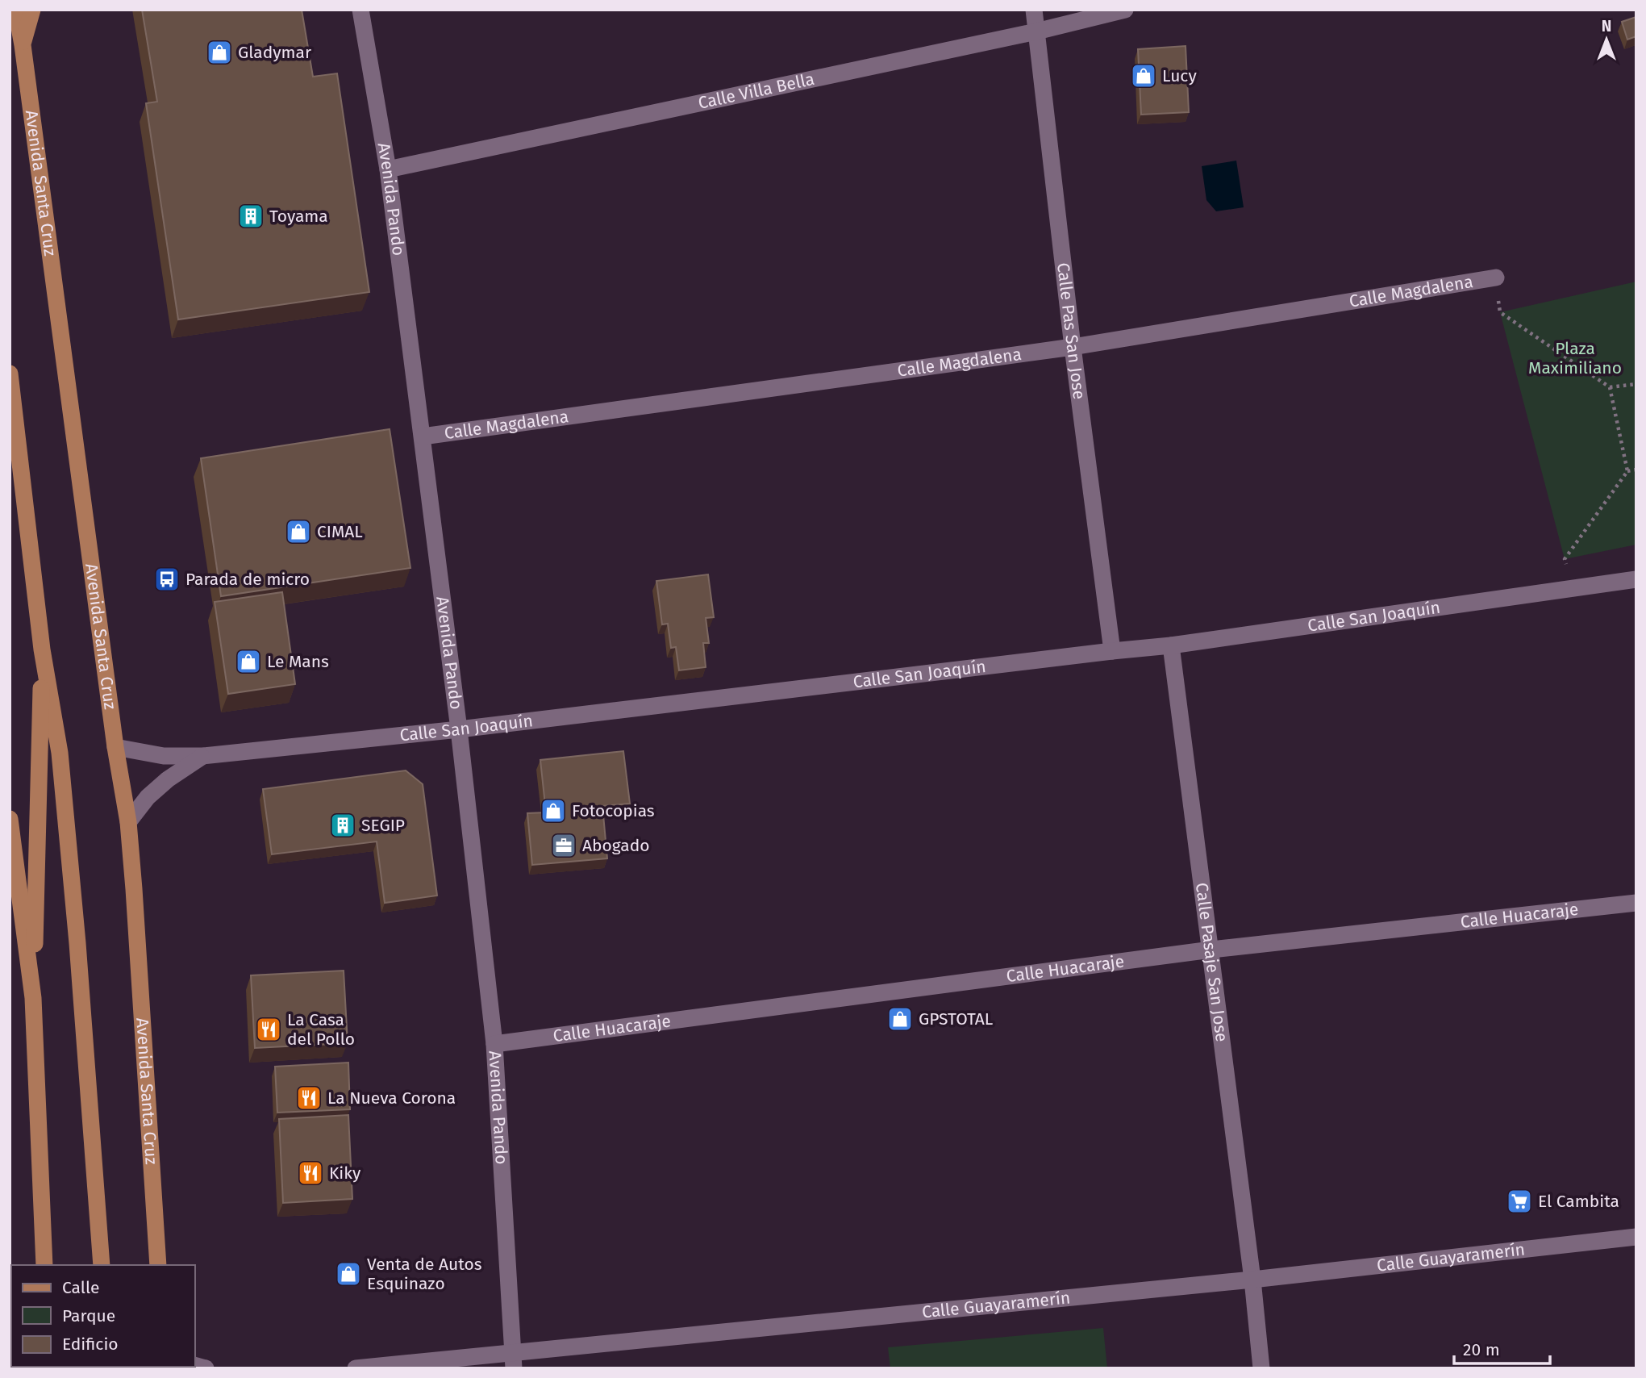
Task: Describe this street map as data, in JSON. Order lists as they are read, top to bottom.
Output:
{
  "streets": {
    "main road": ["Avenida Santa Cruz"],
    "street": [
      "Calle Villa Bella",
      "Avenida Pando",
      "Calle Magdalena",
      "Calle Pas San Jose",
      "Calle San Joaquín",
      "Calle Huacaraje",
      "Calle Pasaje San Jose",
      "Calle Guayaramerín"
    ]
  },
  "crossings": [
    ["Calle Villa Bella", "Avenida Pando"],
    ["Calle Villa Bella", "Calle Pas San Jose"],
    ["Avenida Santa Cruz", "Calle San Joaquín"],
    ["Avenida Pando", "Calle Magdalena"],
    ["Avenida Pando", "Calle San Joaquín"],
    ["Avenida Pando", "Calle Huacaraje"],
    ["Avenida Pando", "Calle Guayaramerín"],
    ["Calle Magdalena", "Calle Pas San Jose"],
    ["Calle Pas San Jose", "Calle San Joaquín"],
    ["Calle San Joaquín", "Calle Pasaje San Jose"],
    ["Calle Huacaraje", "Calle Pasaje San Jose"],
    ["Calle Pasaje San Jose", "Calle Guayaramerín"]
  ],
  "parks": ["Plaza Maximiliano"],
  "places": {
    "shop": [
      "Gladymar",
      "Lucy",
      "CIMAL",
      "Le Mans",
      "Fotocopias",
      "GPSTOTAL",
      "Venta de Autos Esquinazo"
    ],
    "building": ["Toyama", "SEGIP"],
    "bus stop": ["Parada de micro"],
    "office": ["Abogado"],
    "restaurant": ["La Casa del Pollo", "La Nueva Corona", "Kiky"],
    "supermarket": ["El Cambita"]
  },
  "legend": ["Calle", "Parque", "Edificio"],
  "scale_bar": "20 m",
  "north": "top"
}
